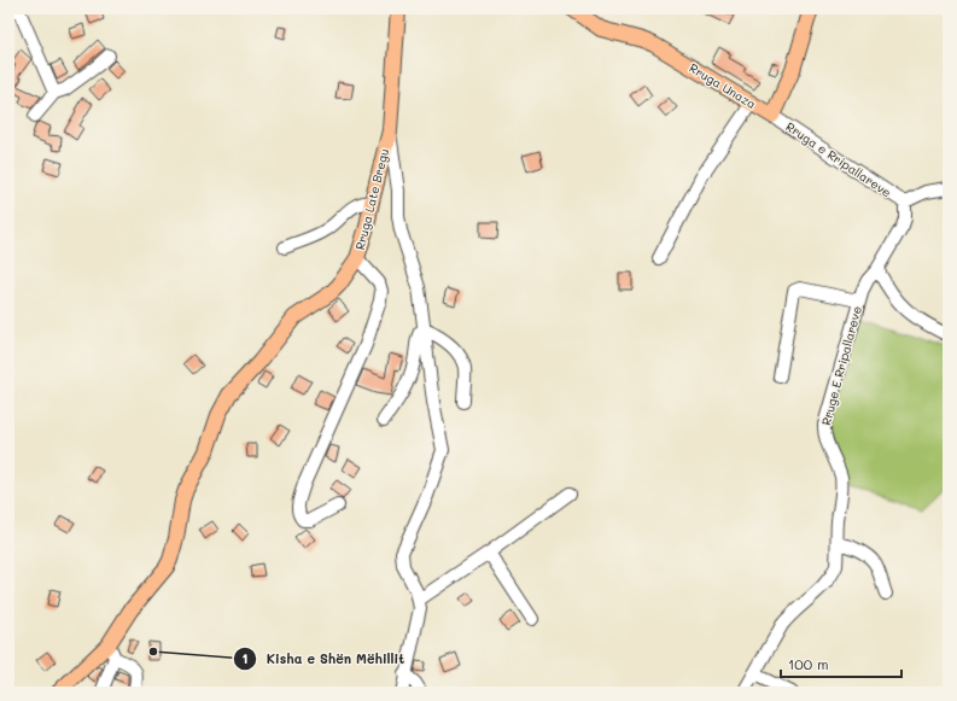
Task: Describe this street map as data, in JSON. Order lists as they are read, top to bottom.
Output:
{
  "streets": {
    "main road": ["Rruga Unaza", "Rruga Late Bregu"],
    "street": ["Rruga e Rripallareve", "Rruge E Rripallareve"]
  },
  "crossings": [
    ["Rruga Unaza", "Rruga e Rripallareve"],
    ["Rruga e Rripallareve", "Rruge E Rripallareve"]
  ],
  "places": ["Kisha e Shën Mëhillit"],
  "scale_bar": "100 m"
}
